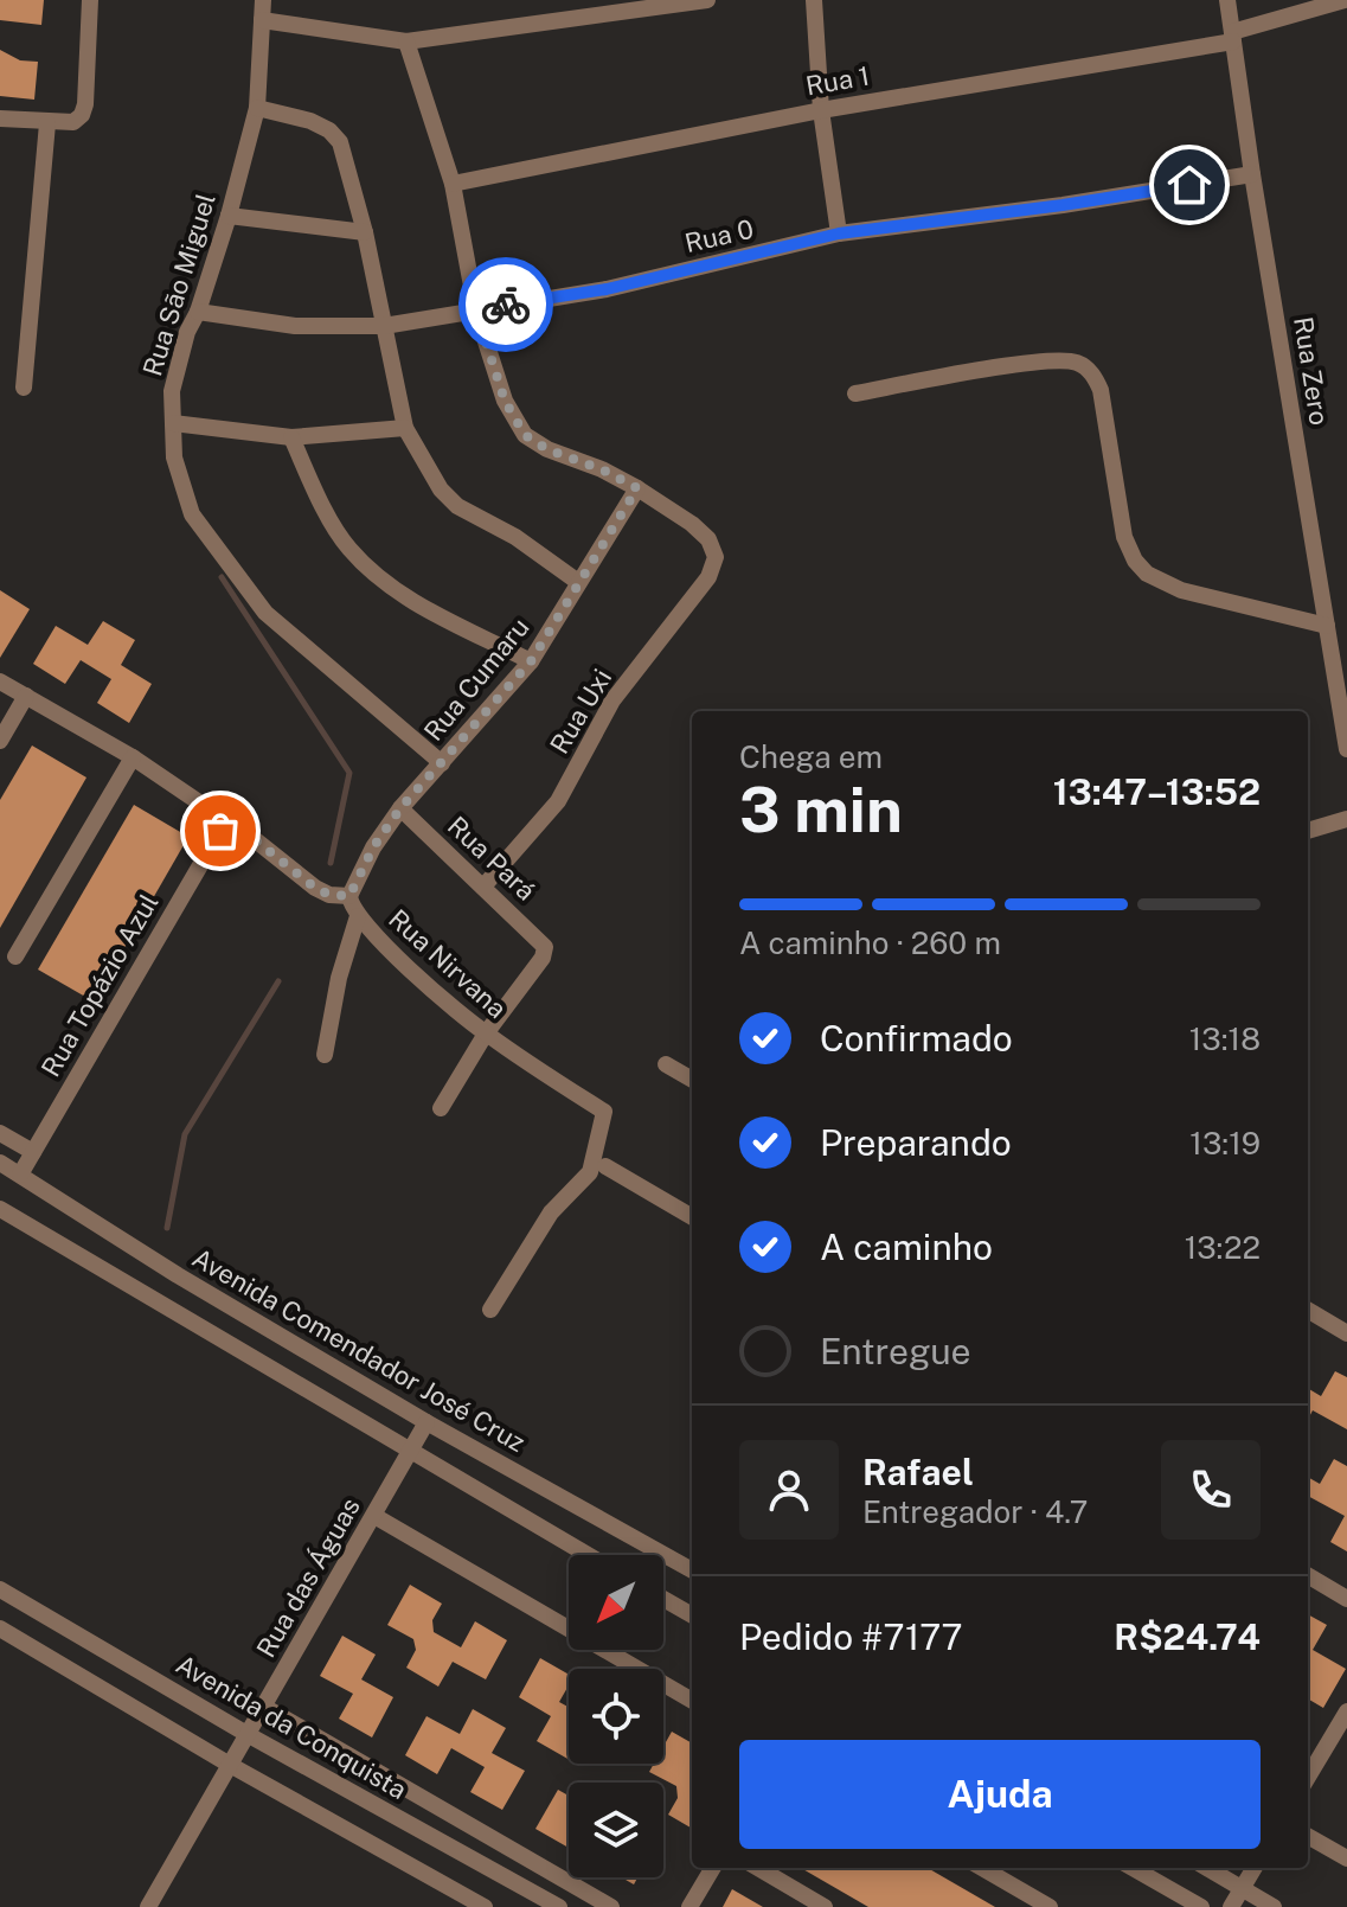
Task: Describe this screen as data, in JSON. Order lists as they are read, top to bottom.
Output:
{
  "streets": {
    "street": [
      "Rua 1",
      "Rua 0",
      "Rua São Miguel",
      "Rua Zero",
      "Rua Cumaru",
      "Rua Uxi",
      "Rua Pará",
      "Rua Nirvana",
      "Rua Topázio Azul",
      "Avenida Comendador José Cruz",
      "Rua das Águas",
      "Avenida da Conquista"
    ]
  },
  "crossings": [
    ["Rua 1", "Rua Zero"],
    ["Rua 0", "Rua São Miguel"],
    ["Rua 0", "Rua Zero"],
    ["Rua São Miguel", "Rua Cumaru"],
    ["Rua Cumaru", "Rua Uxi"],
    ["Rua Cumaru", "Rua Pará"],
    ["Rua Cumaru", "Rua Nirvana"],
    ["Rua Uxi", "Rua Pará"],
    ["Rua Pará", "Rua Nirvana"],
    ["Rua Topázio Azul", "Avenida Comendador José Cruz"],
    ["Avenida Comendador José Cruz", "Rua das Águas"],
    ["Rua das Águas", "Avenida da Conquista"]
  ],
  "north": "bottom left",
  "page": {
    "heading": ["3 min", "Chega em", "13:47–13:52"],
    "panel": [
      "Rafael",
      "Entregador · 4.7",
      "Pedido #7177",
      "R$24.74"
    ],
    "bar": "A caminho · 260 m",
    "list": [
      ["Confirmado", "13:18"],
      ["Preparando", "13:19"],
      ["A caminho", "13:22"],
      "Entregue"
    ],
    "buttons": "Ajuda"
  }
}
